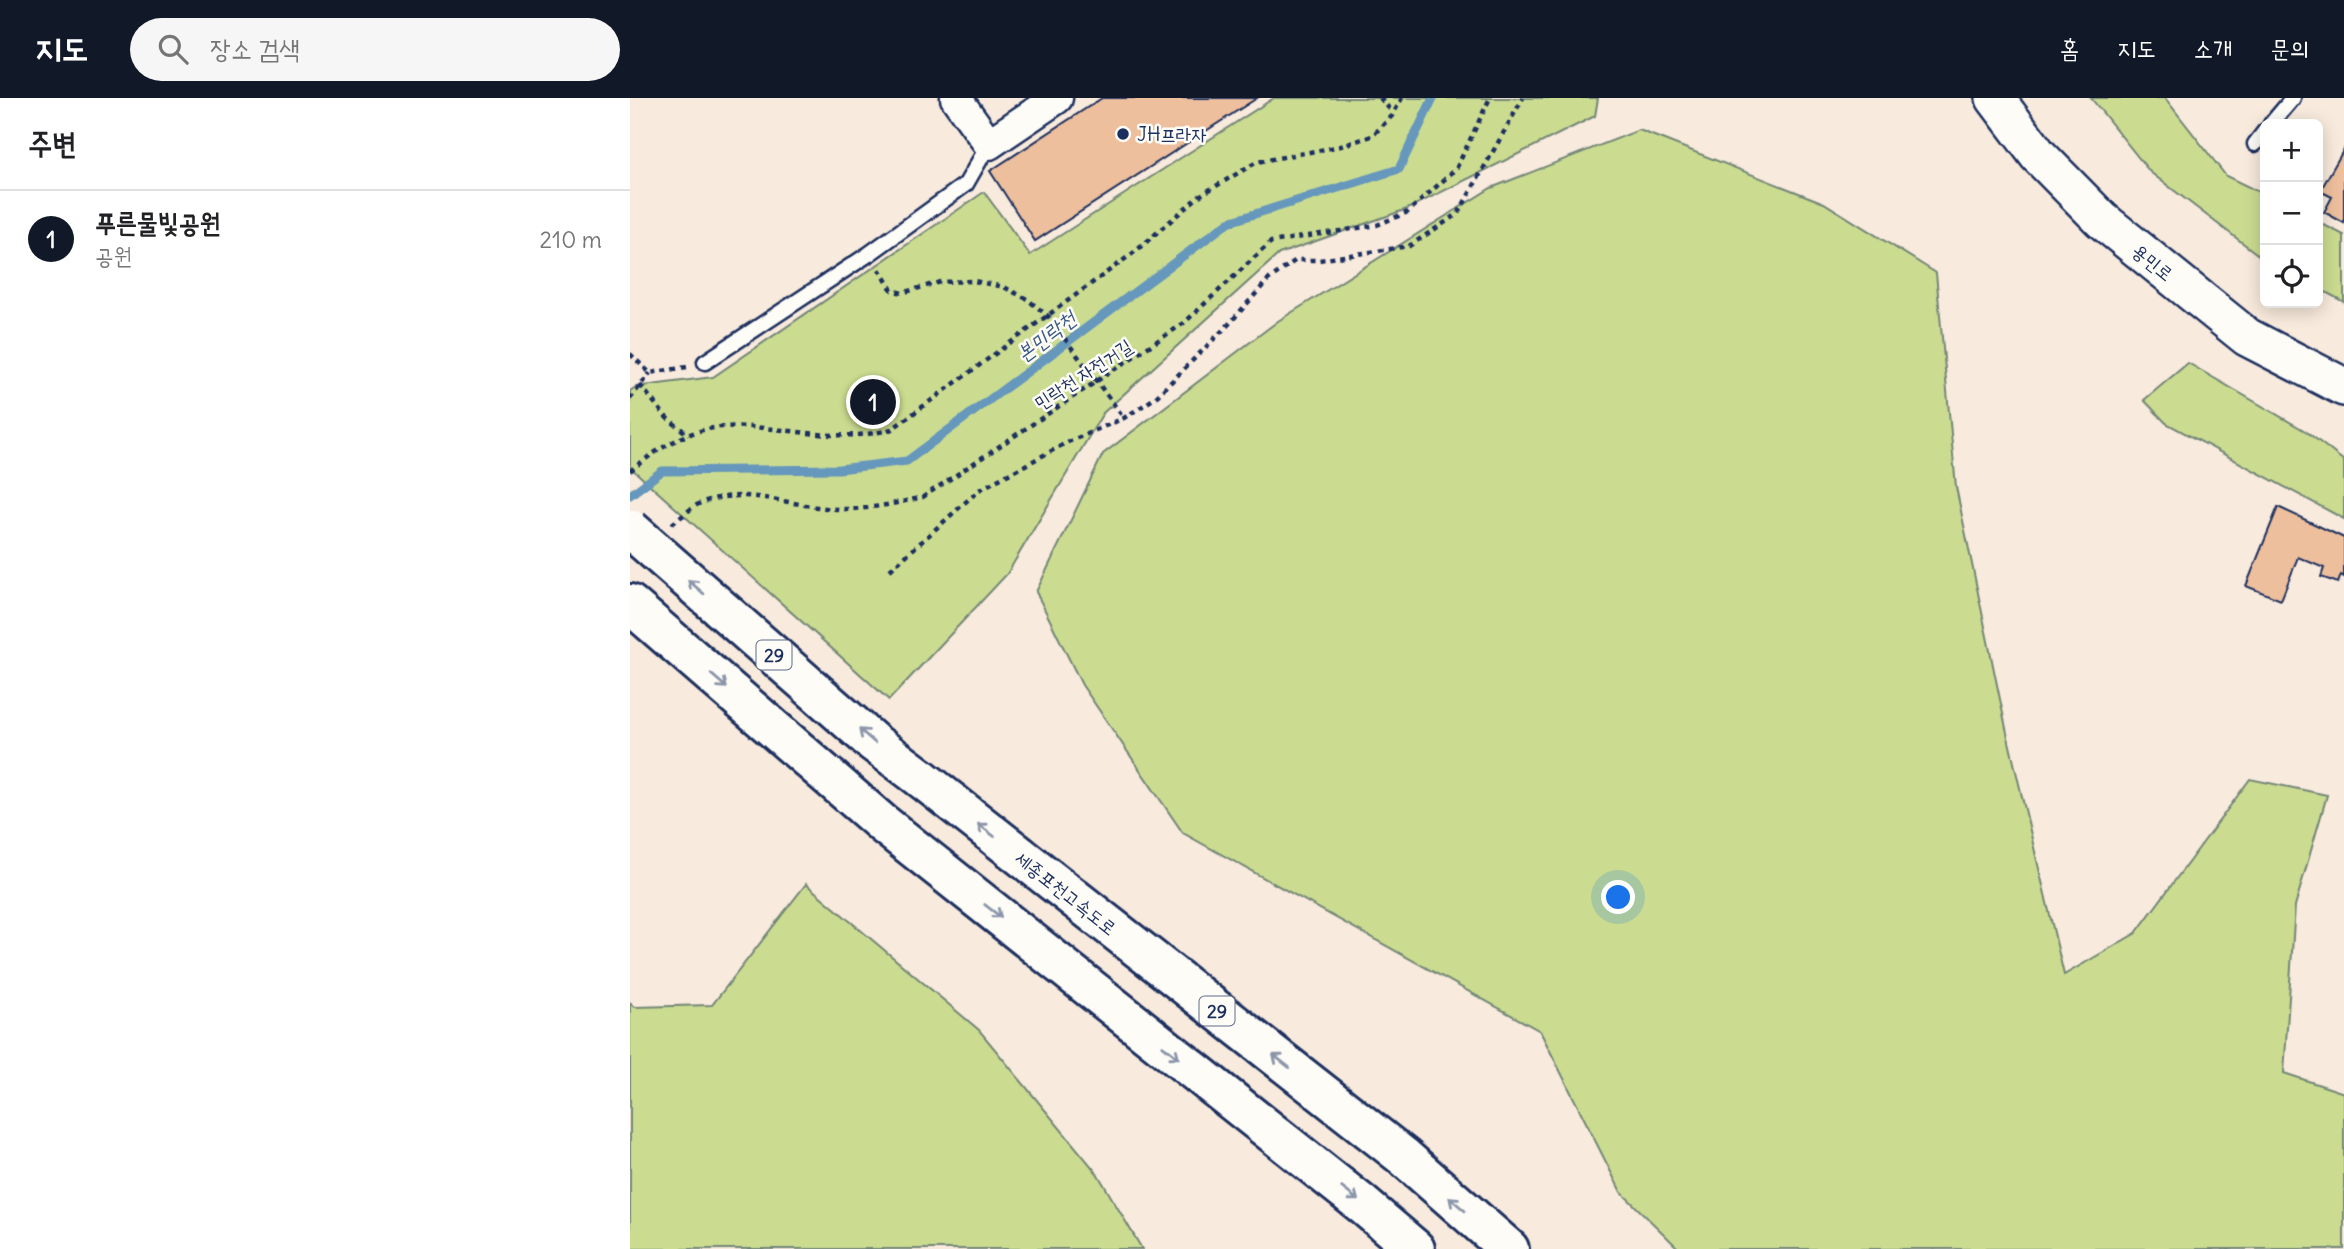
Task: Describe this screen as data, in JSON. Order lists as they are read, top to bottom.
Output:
{
  "streets": {
    "highway": ["29", "세종포천고속도로"],
    "street": ["용민로"],
    "path": ["민락천 자전거길"]
  },
  "crossings": [
    ["민락천 자전거길", "세종포천고속도로"]
  ],
  "water": ["본민락천"],
  "places": ["JH프라자"],
  "page": {
    "header": "지도",
    "search": "장소 검색",
    "nav": [
      "홈",
      "지도",
      "소개",
      "문의"
    ],
    "heading": "주변",
    "map_buttons": ["+", "−"],
    "list": [
      {
        "mark": "1",
        "name": "푸른물빛공원",
        "note": "공원",
        "value": "210 m"
      }
    ],
    "pins": "1"
  }
}
